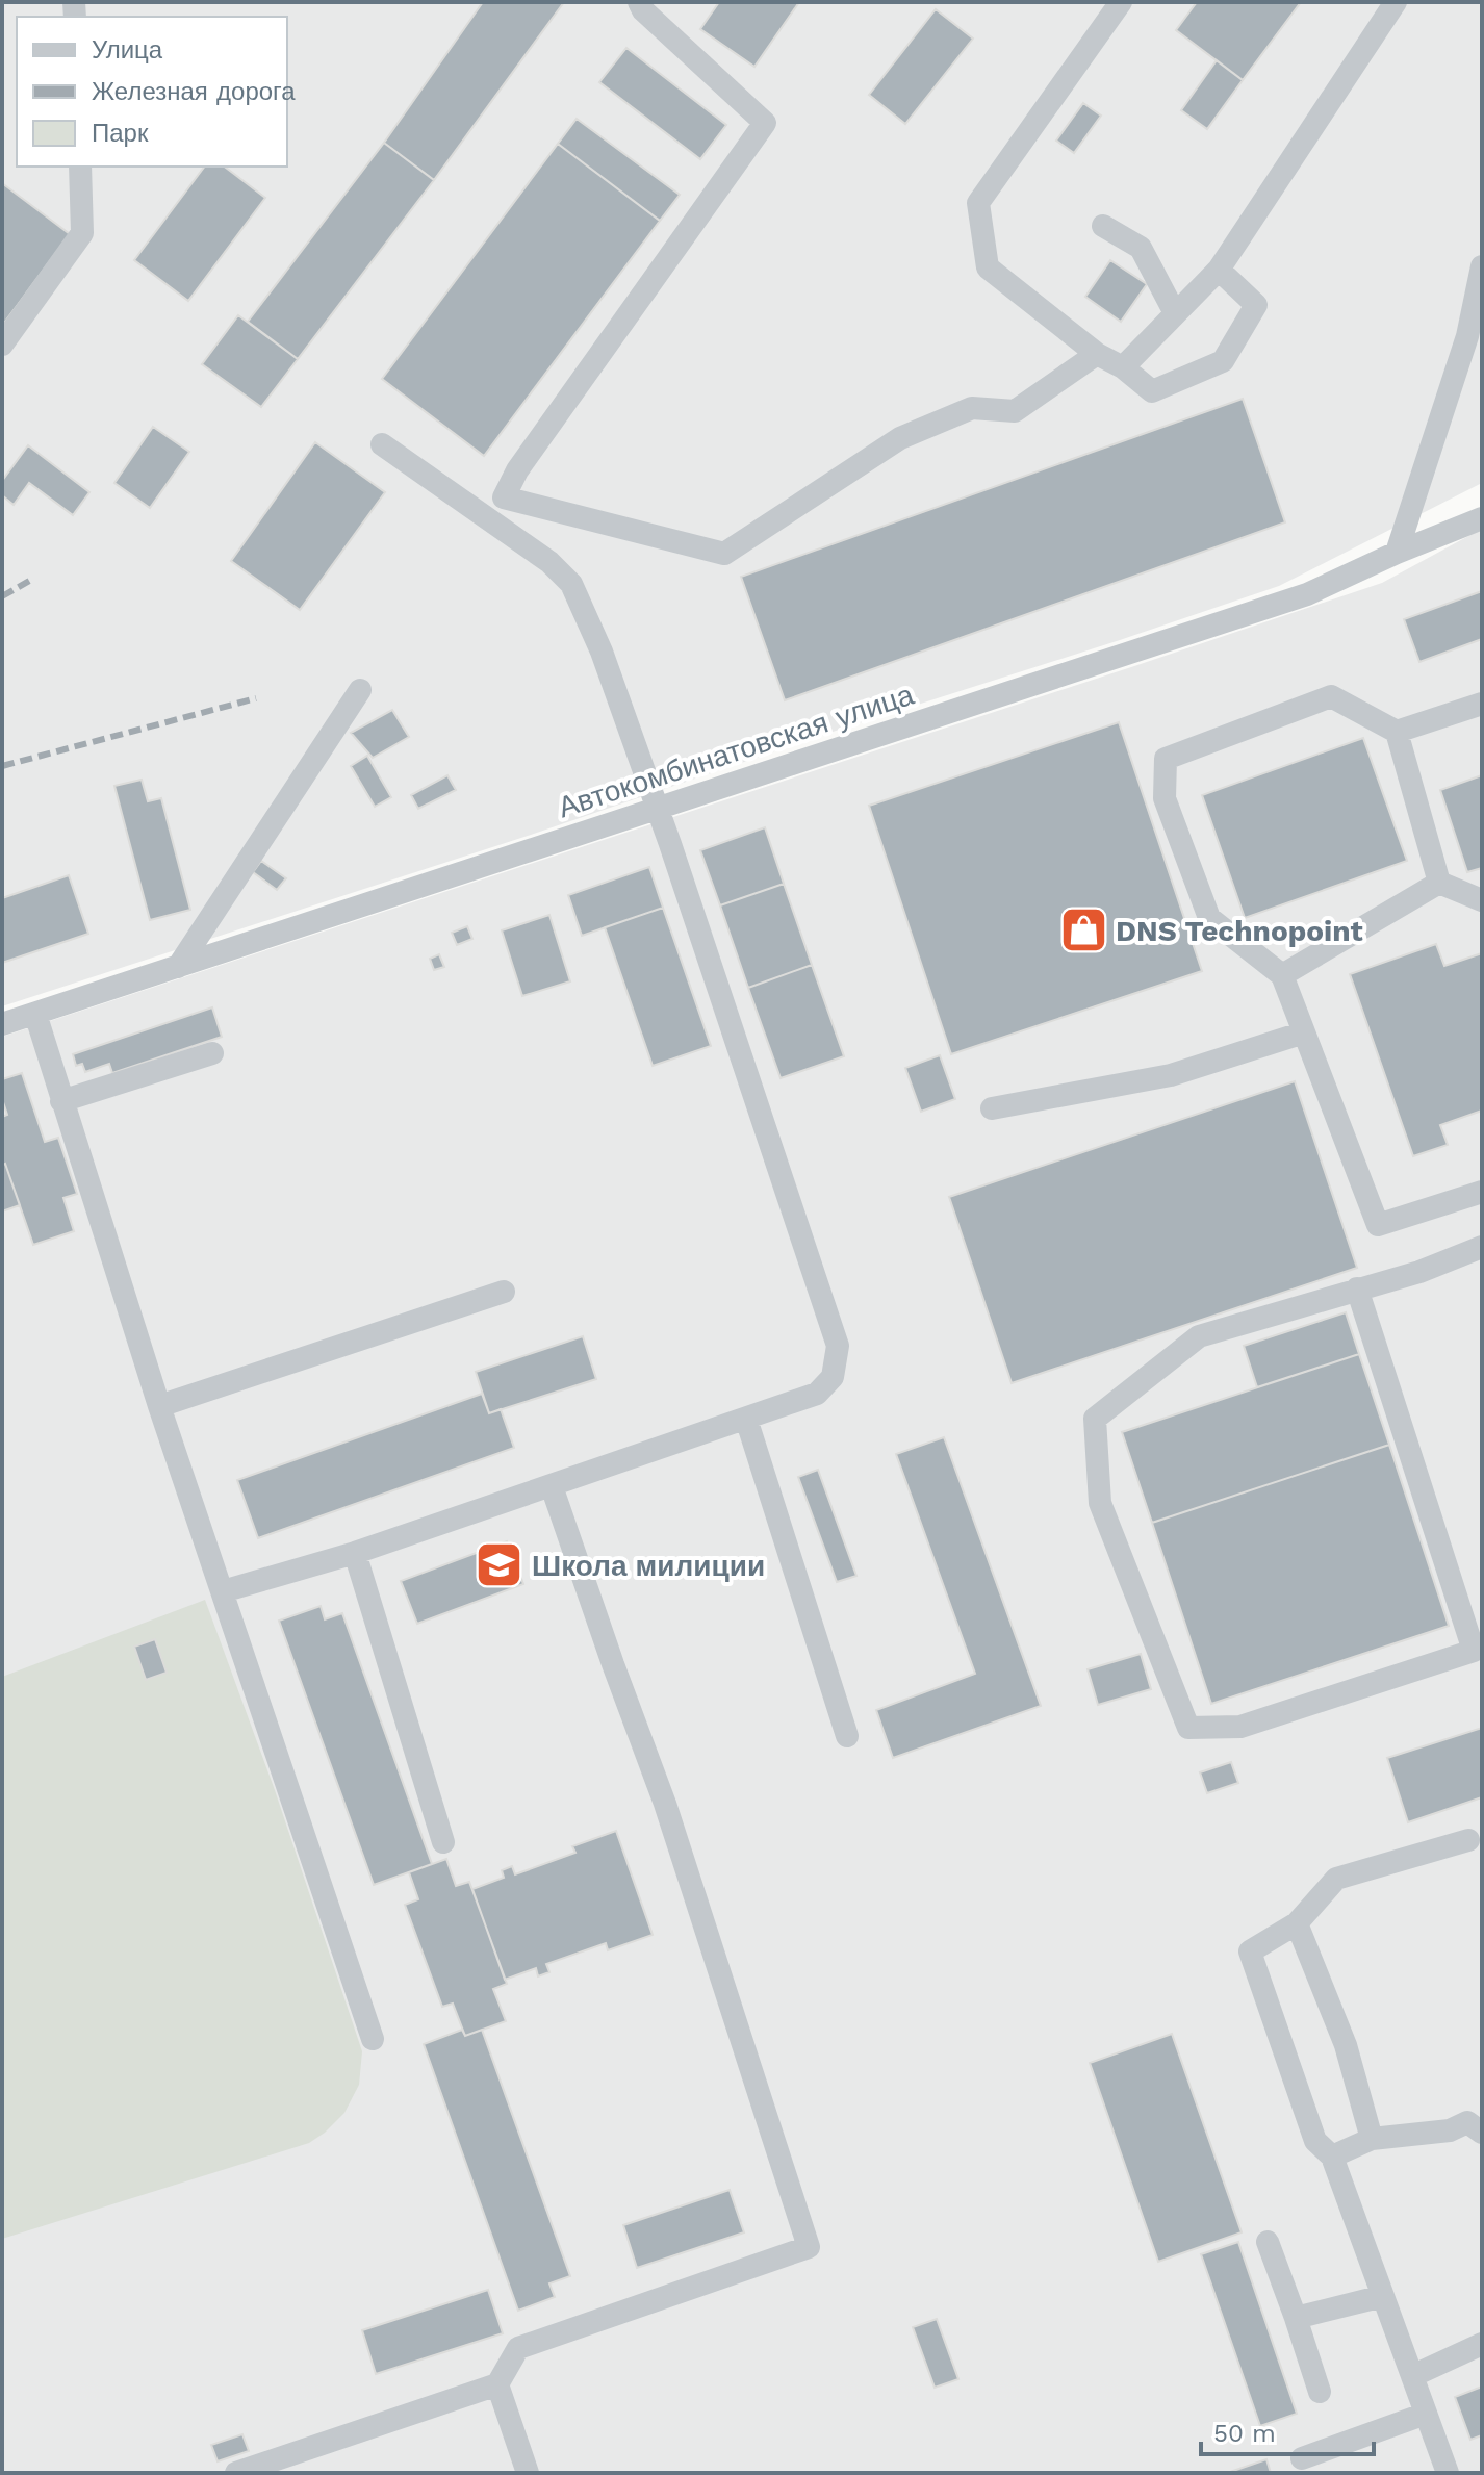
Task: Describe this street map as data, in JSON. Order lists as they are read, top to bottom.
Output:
{
  "streets": {
    "street": ["Автокомбинатовская улица"]
  },
  "places": {
    "shop": ["DNS Technopoint"],
    "school or university": ["Школа милиции"]
  },
  "legend": ["Улица", "Железная дорога", "Парк"],
  "scale_bar": "50 m"
}
